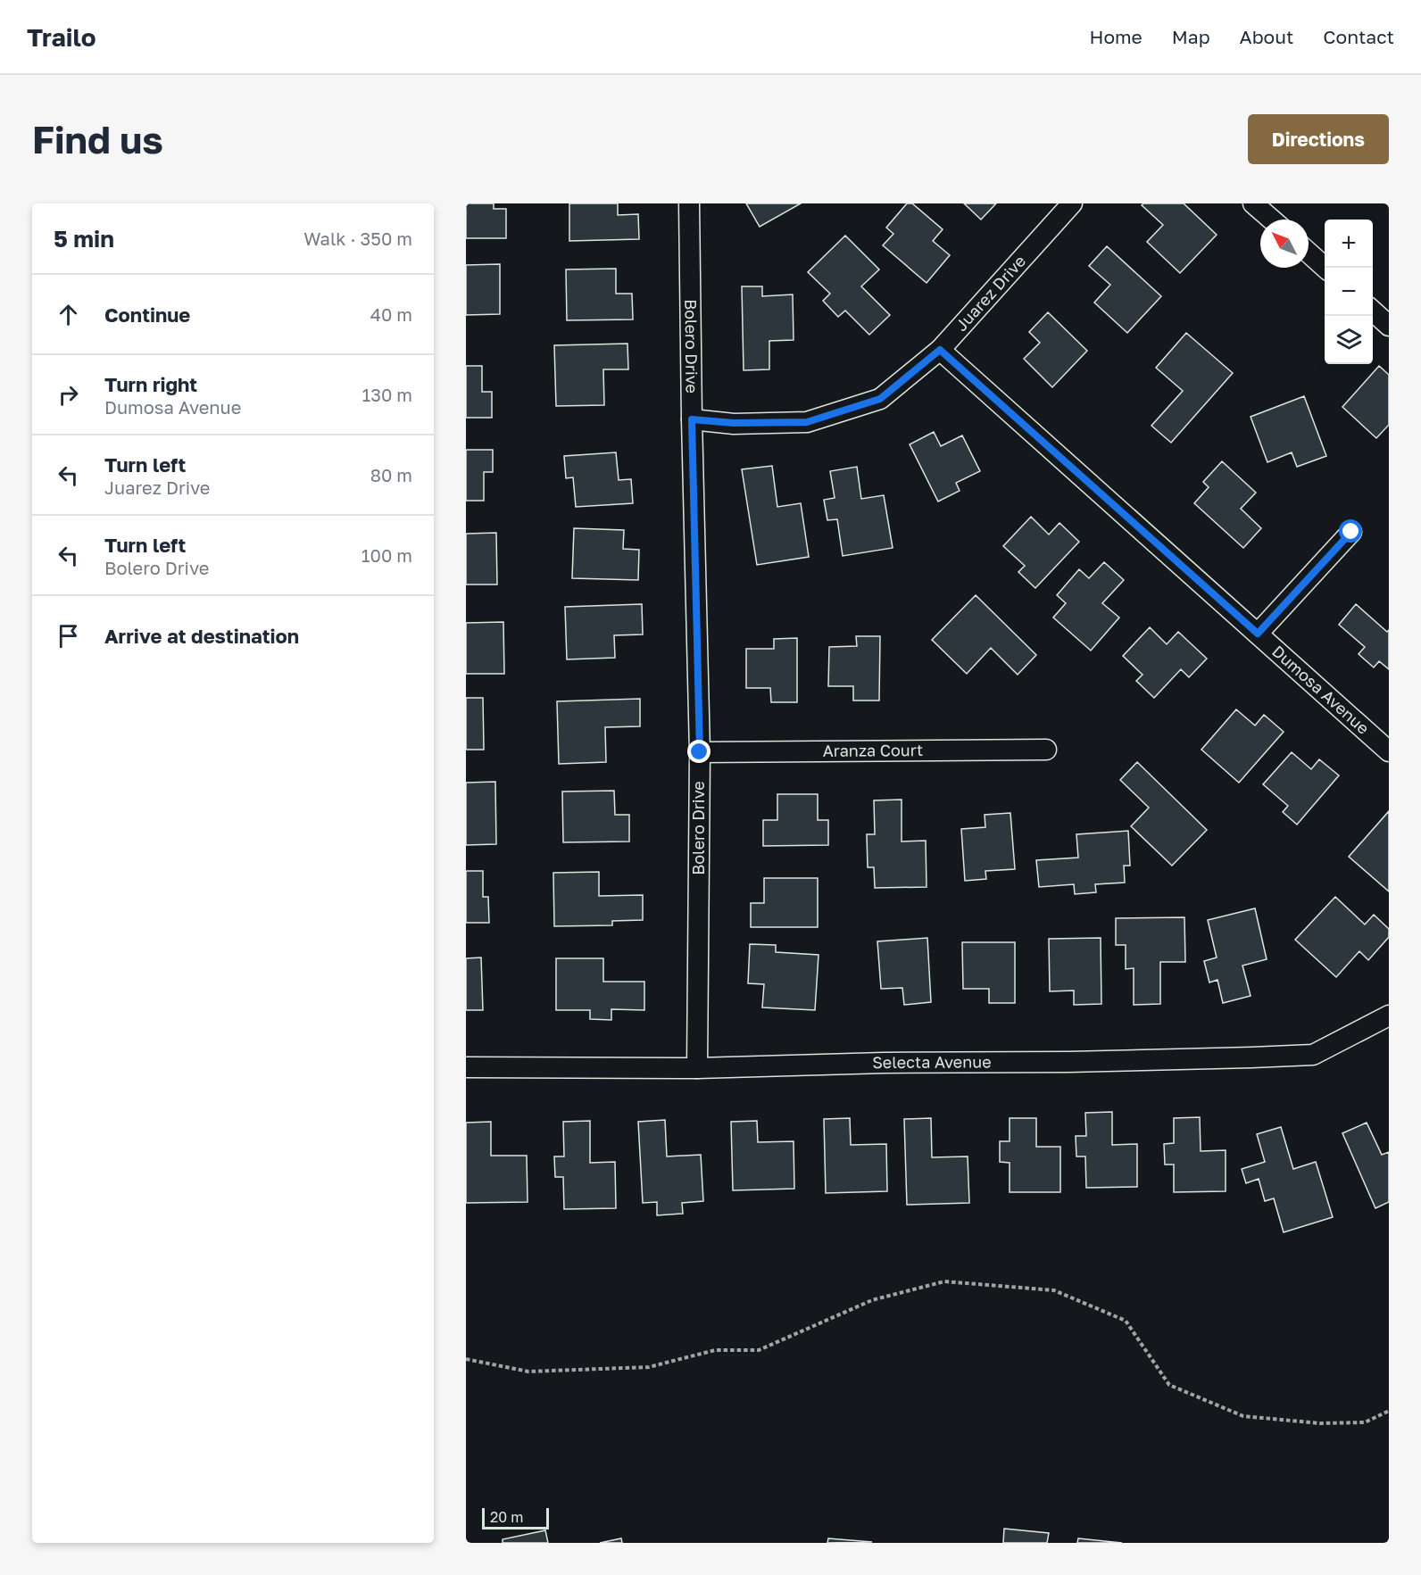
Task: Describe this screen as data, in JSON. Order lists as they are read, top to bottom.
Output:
{
  "streets": {
    "street": [
      "Juarez Drive",
      "Bolero Drive",
      "Dumosa Avenue",
      "Aranza Court",
      "Selecta Avenue"
    ]
  },
  "crossings": [
    ["Juarez Drive", "Bolero Drive"],
    ["Juarez Drive", "Dumosa Avenue"],
    ["Bolero Drive", "Aranza Court"],
    ["Bolero Drive", "Selecta Avenue"]
  ],
  "scale_bar": "20 m",
  "north": "top left",
  "page": {
    "header": "Trailo",
    "nav": [
      "Home",
      "Map",
      "About",
      "Contact"
    ],
    "buttons": "Directions",
    "title": "Find us",
    "heading": ["5 min", "Walk · 350 m"],
    "map_buttons": ["+", "−"],
    "list": [
      ["Continue", "40 m"],
      ["Turn right", "Dumosa Avenue", "130 m"],
      ["Turn left", "Juarez Drive", "80 m"],
      ["Turn left", "Bolero Drive", "100 m"],
      "Arrive at destination"
    ],
    "scale": "20 m"
  }
}
